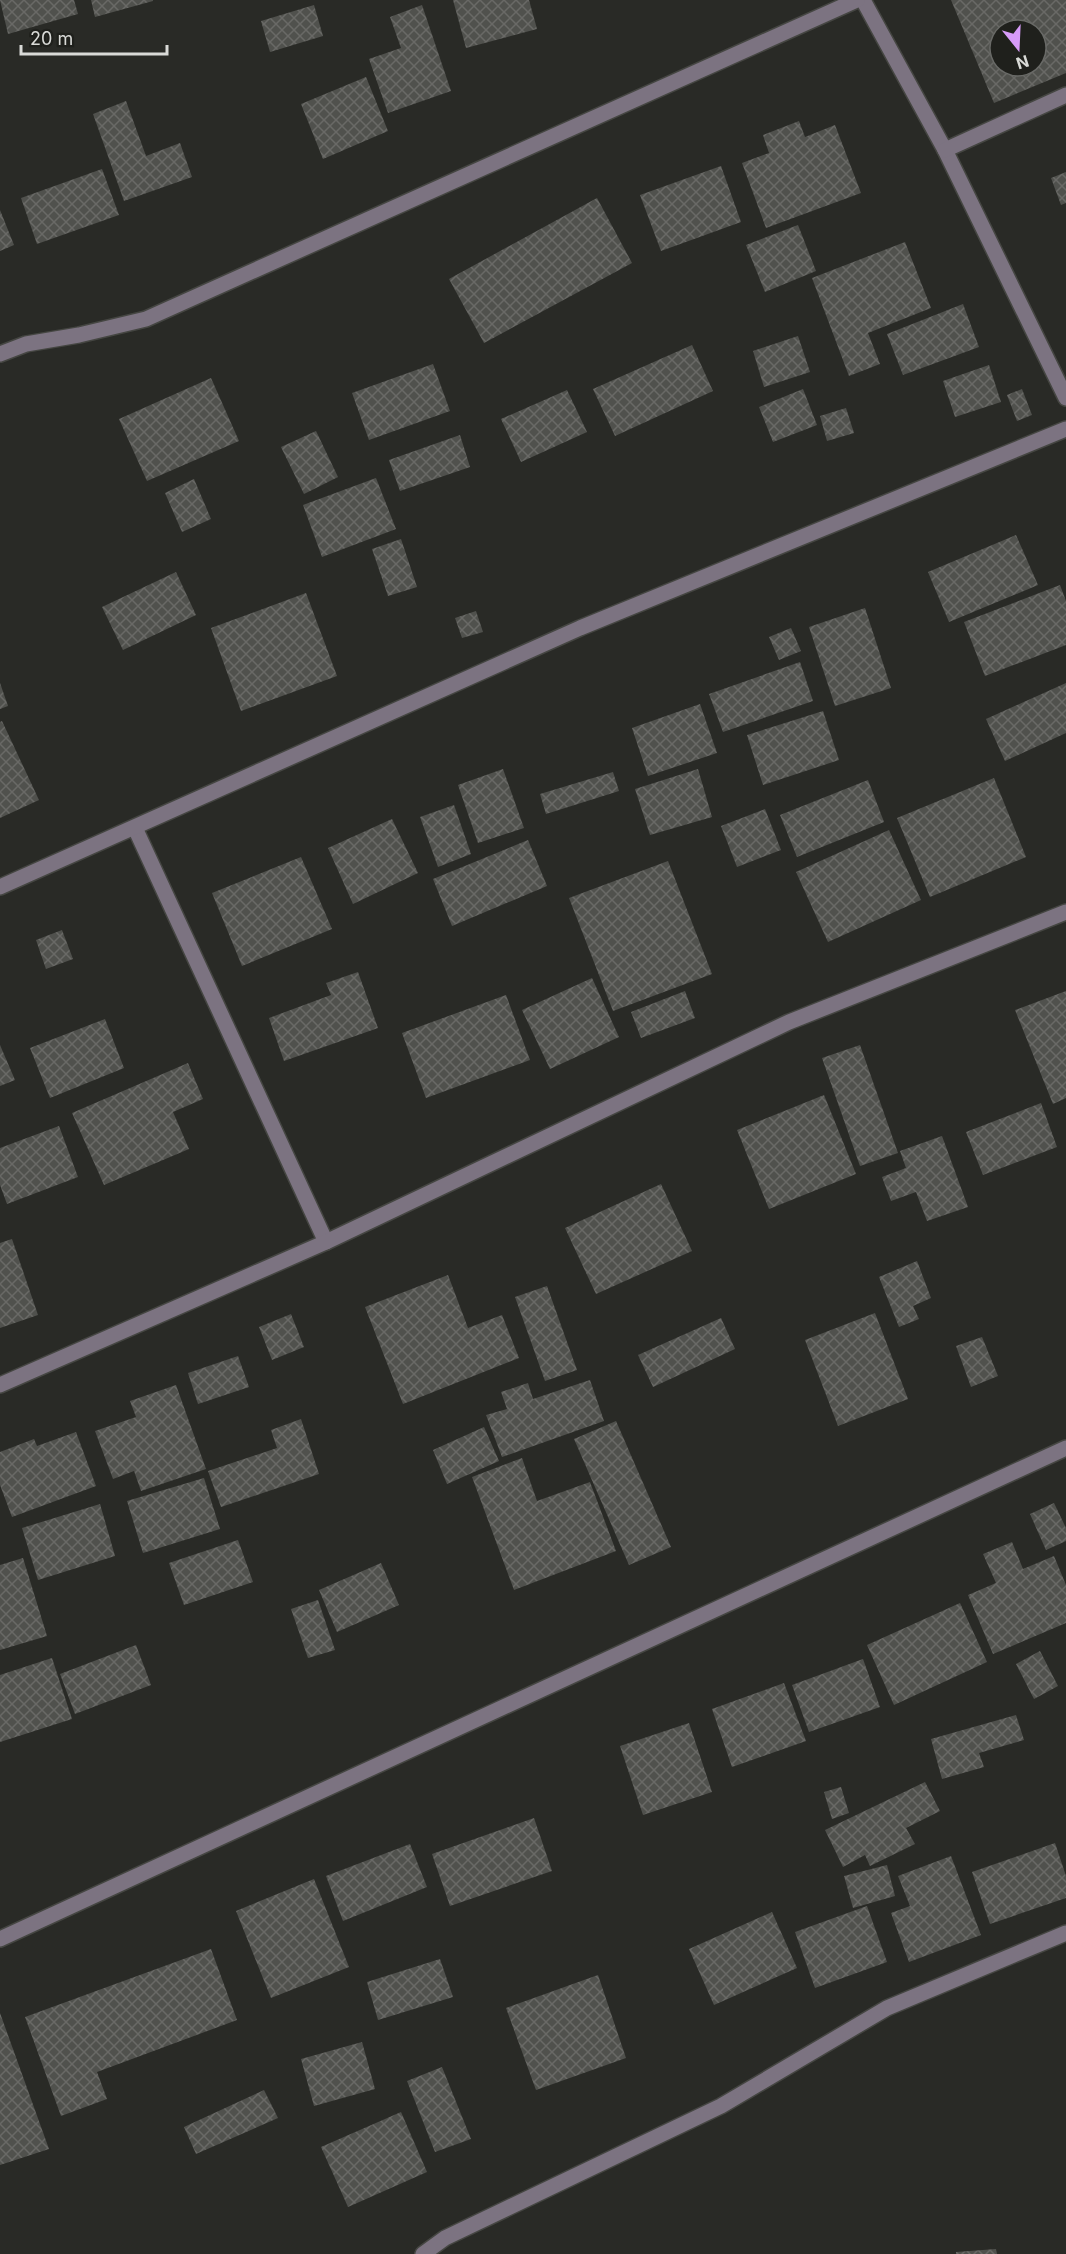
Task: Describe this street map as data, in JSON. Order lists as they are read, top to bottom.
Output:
{
  "scale_bar": "20 m",
  "north": "bottom"
}
